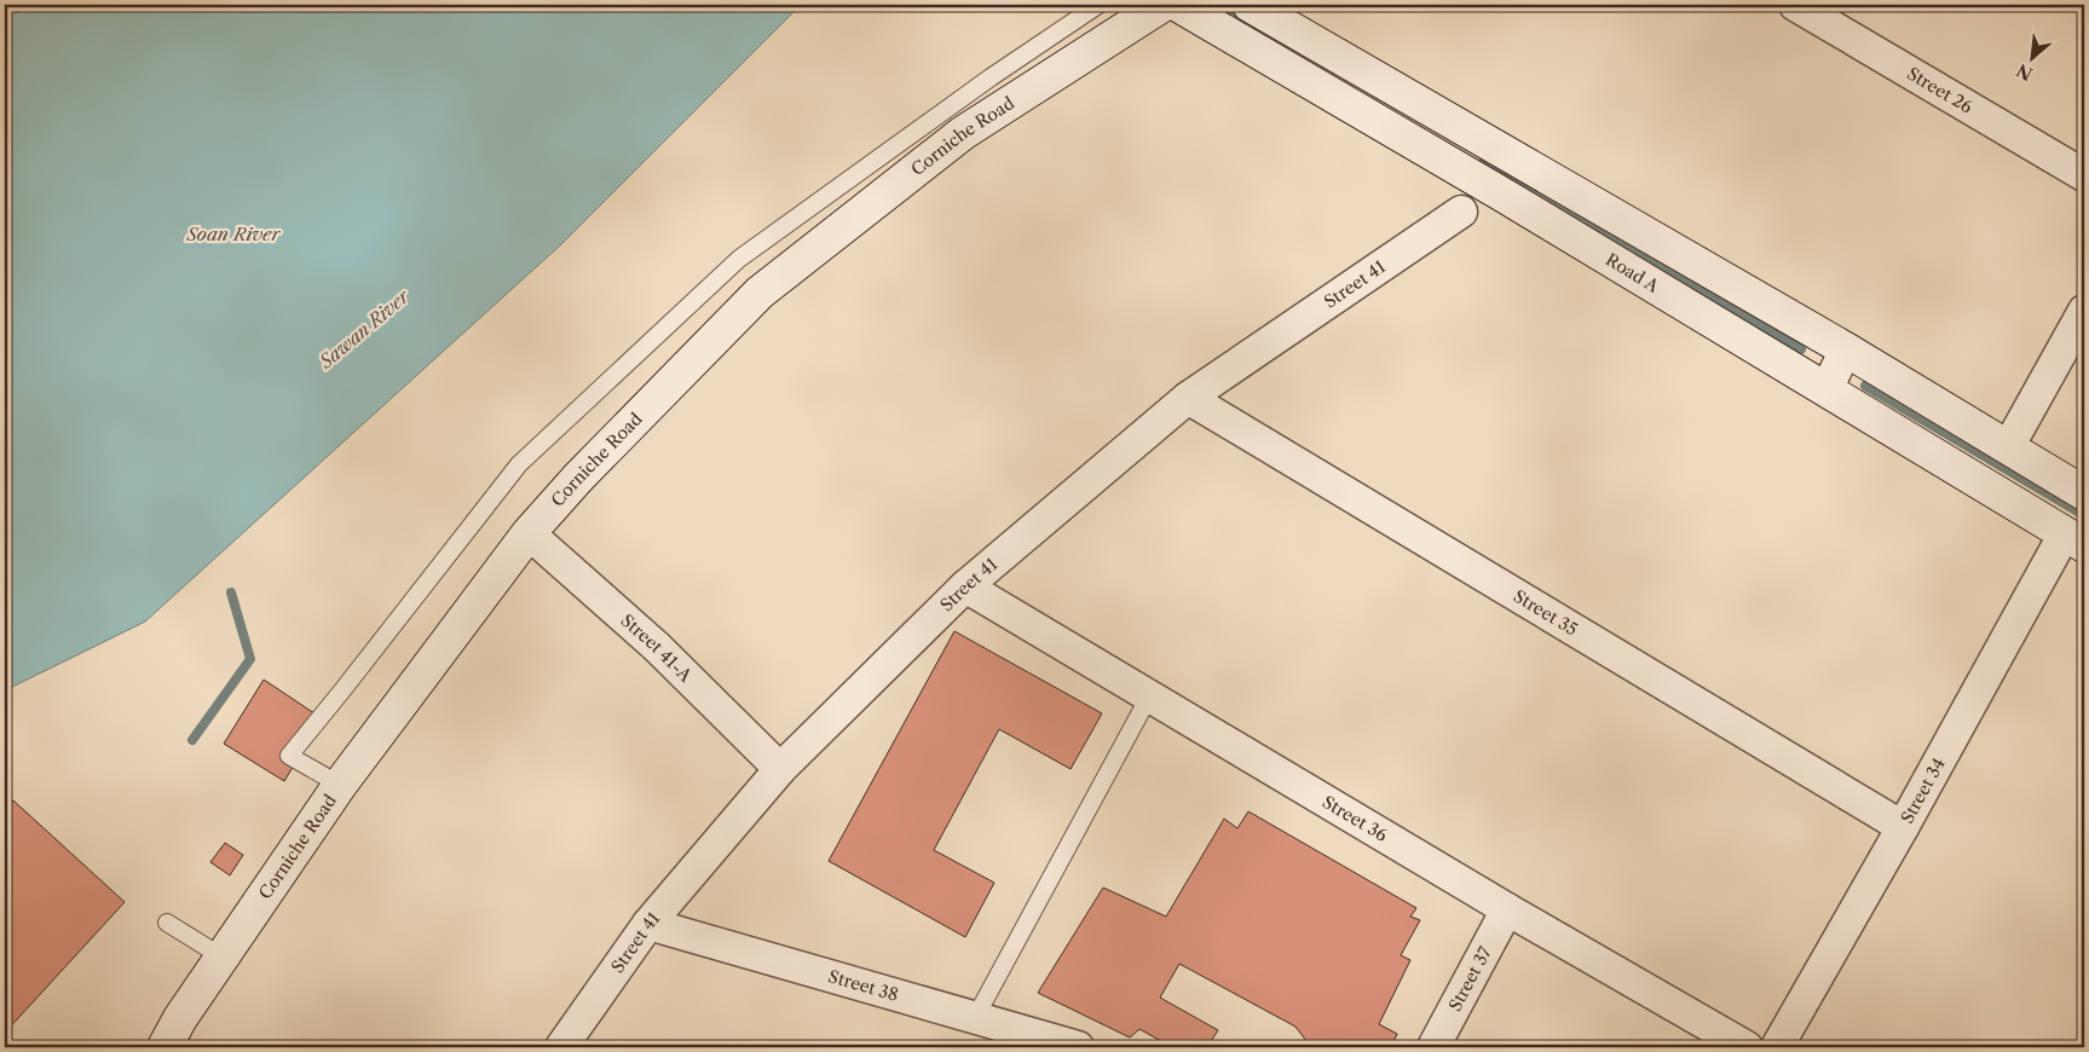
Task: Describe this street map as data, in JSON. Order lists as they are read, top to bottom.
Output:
{
  "streets": {
    "street": [
      "Street 26",
      "Corniche Road",
      "Road A",
      "Street 41",
      "Street 35",
      "Street 41-A",
      "Street 34",
      "Street 36",
      "Street 37",
      "Street 38"
    ]
  },
  "crossings": [
    ["Corniche Road", "Street 41-A"],
    ["Road A", "Street 34"],
    ["Street 41", "Street 35"],
    ["Street 41", "Street 41-A"],
    ["Street 41", "Street 36"],
    ["Street 41", "Street 38"],
    ["Street 35", "Street 34"],
    ["Street 36", "Street 37"]
  ],
  "water": ["Soan River", "Sawan River"],
  "north": "bottom left"
}
